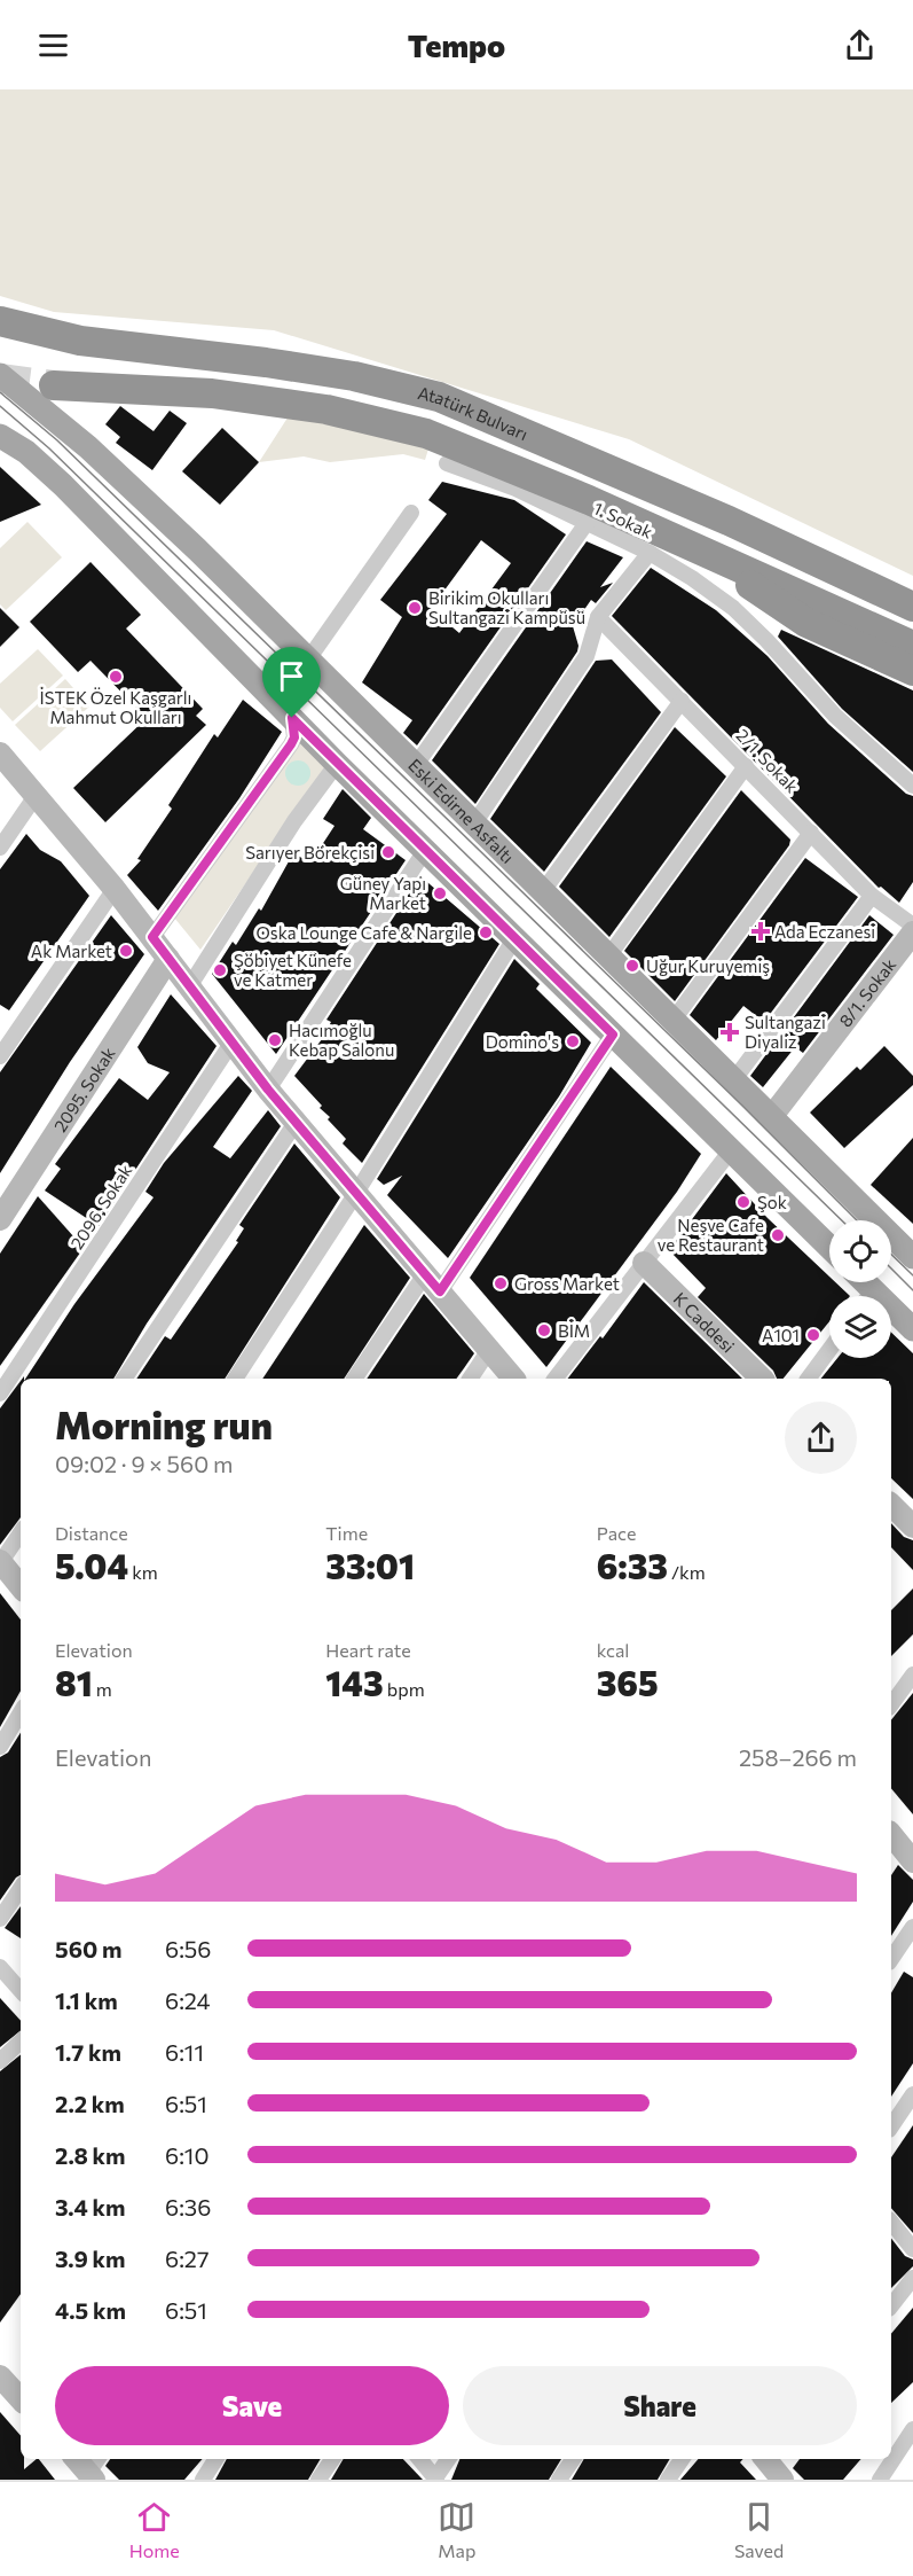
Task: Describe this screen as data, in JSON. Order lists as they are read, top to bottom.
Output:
{
  "streets": {
    "highway": ["Atatürk Bulvarı"],
    "main road": [
      "Eski Edirne Asfaltı",
      "8/1. Sokak",
      "2095. Sokak",
      "K Caddesi"
    ],
    "street": ["1. Sokak", "2/1. Sokak", "2096. Sokak"]
  },
  "crossings": [
    ["Eski Edirne Asfaltı", "8/1. Sokak"]
  ],
  "places": {
    "other": [
      "Birikim Okulları Sultangazi Kampüsü",
      "İSTEK Özel Kaşgarlı Mahmut Okulları",
      "Sarıyer Börekçisi",
      "Güney Yapı Market",
      "Oska Lounge Cafe & Nargile",
      "Ak Market",
      "Uğur Kuruyemiş",
      "Şöbiyet Künefe ve Katmer",
      "Hacımoğlu Kebap Salonu",
      "Domino's",
      "Şok",
      "Neşve Cafe ve Restaurant",
      "Gross Market",
      "BİM",
      "A101"
    ],
    "health": ["Ada Eczanesi", "Sultangazi Diyaliz"]
  },
  "page": {
    "header": "Tempo",
    "heading": ["Morning run", "09:02 · 9 × 560 m"],
    "stats": [
      ["Distance", "5.04 km"],
      ["Time", "33:01"],
      ["Pace", "6:33 /km"],
      ["Elevation", "81 m"],
      ["Heart rate", "143 bpm"],
      ["kcal", "365"]
    ],
    "chart": ["Elevation", "258–266 m"],
    "list": [
      {
        "name": "560 m",
        "note": "6:56"
      },
      {
        "name": "1.1 km",
        "note": "6:24"
      },
      {
        "name": "1.7 km",
        "note": "6:11"
      },
      {
        "name": "2.2 km",
        "note": "6:51"
      },
      {
        "name": "2.8 km",
        "note": "6:10"
      },
      {
        "name": "3.4 km",
        "note": "6:36"
      },
      {
        "name": "3.9 km",
        "note": "6:27"
      },
      {
        "name": "4.5 km",
        "note": "6:51"
      }
    ],
    "buttons": ["Save", "Share"],
    "tabs": ["Home", "Map", "Saved"]
  }
}
